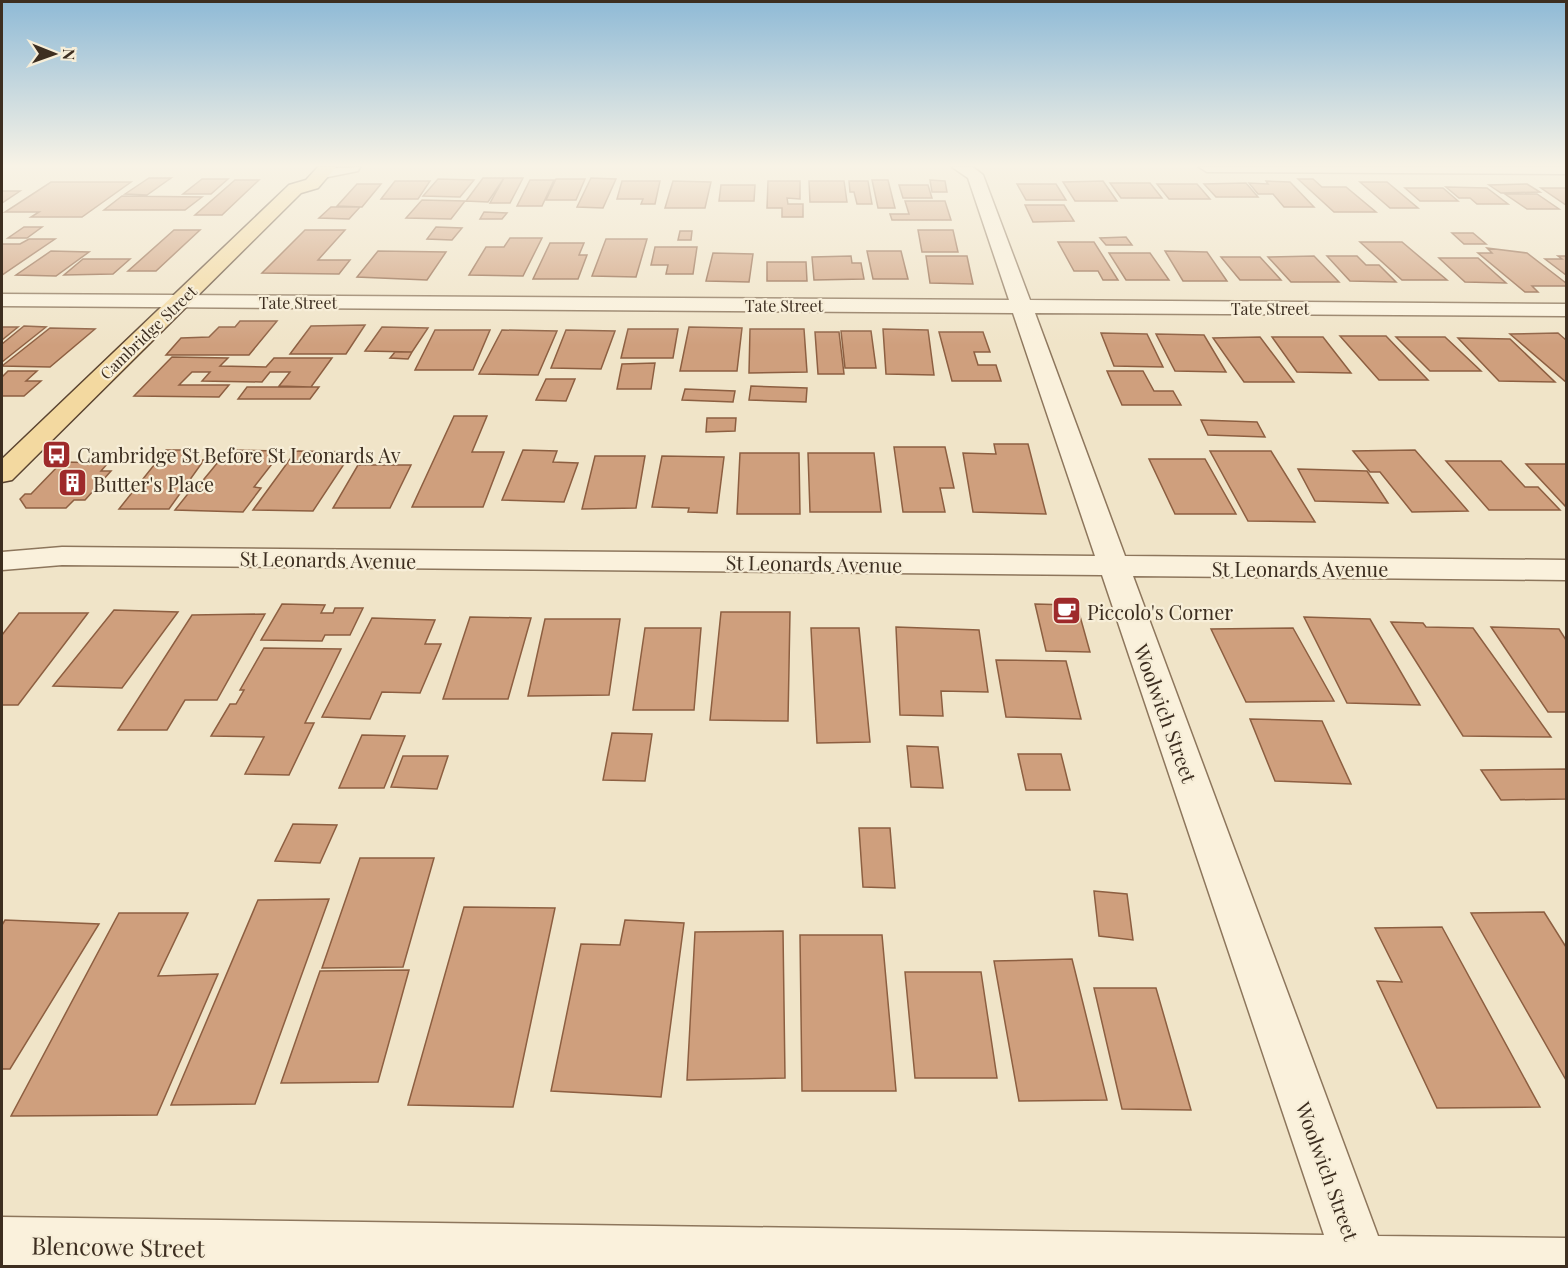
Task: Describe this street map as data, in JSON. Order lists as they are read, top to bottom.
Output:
{
  "streets": {
    "main road": ["Cambridge Street"],
    "street": [
      "Tate Street",
      "St Leonards Avenue",
      "Woolwich Street",
      "Blencowe Street"
    ]
  },
  "crossings": [
    ["Tate Street", "Cambridge Street"],
    ["Tate Street", "Woolwich Street"],
    ["St Leonards Avenue", "Woolwich Street"],
    ["Woolwich Street", "Blencowe Street"]
  ],
  "places": {
    "bus stop": ["Cambridge St Before St Leonards Av"],
    "building": ["Butter's Place"],
    "cafe": ["Piccolo's Corner"]
  },
  "north": "right"
}
